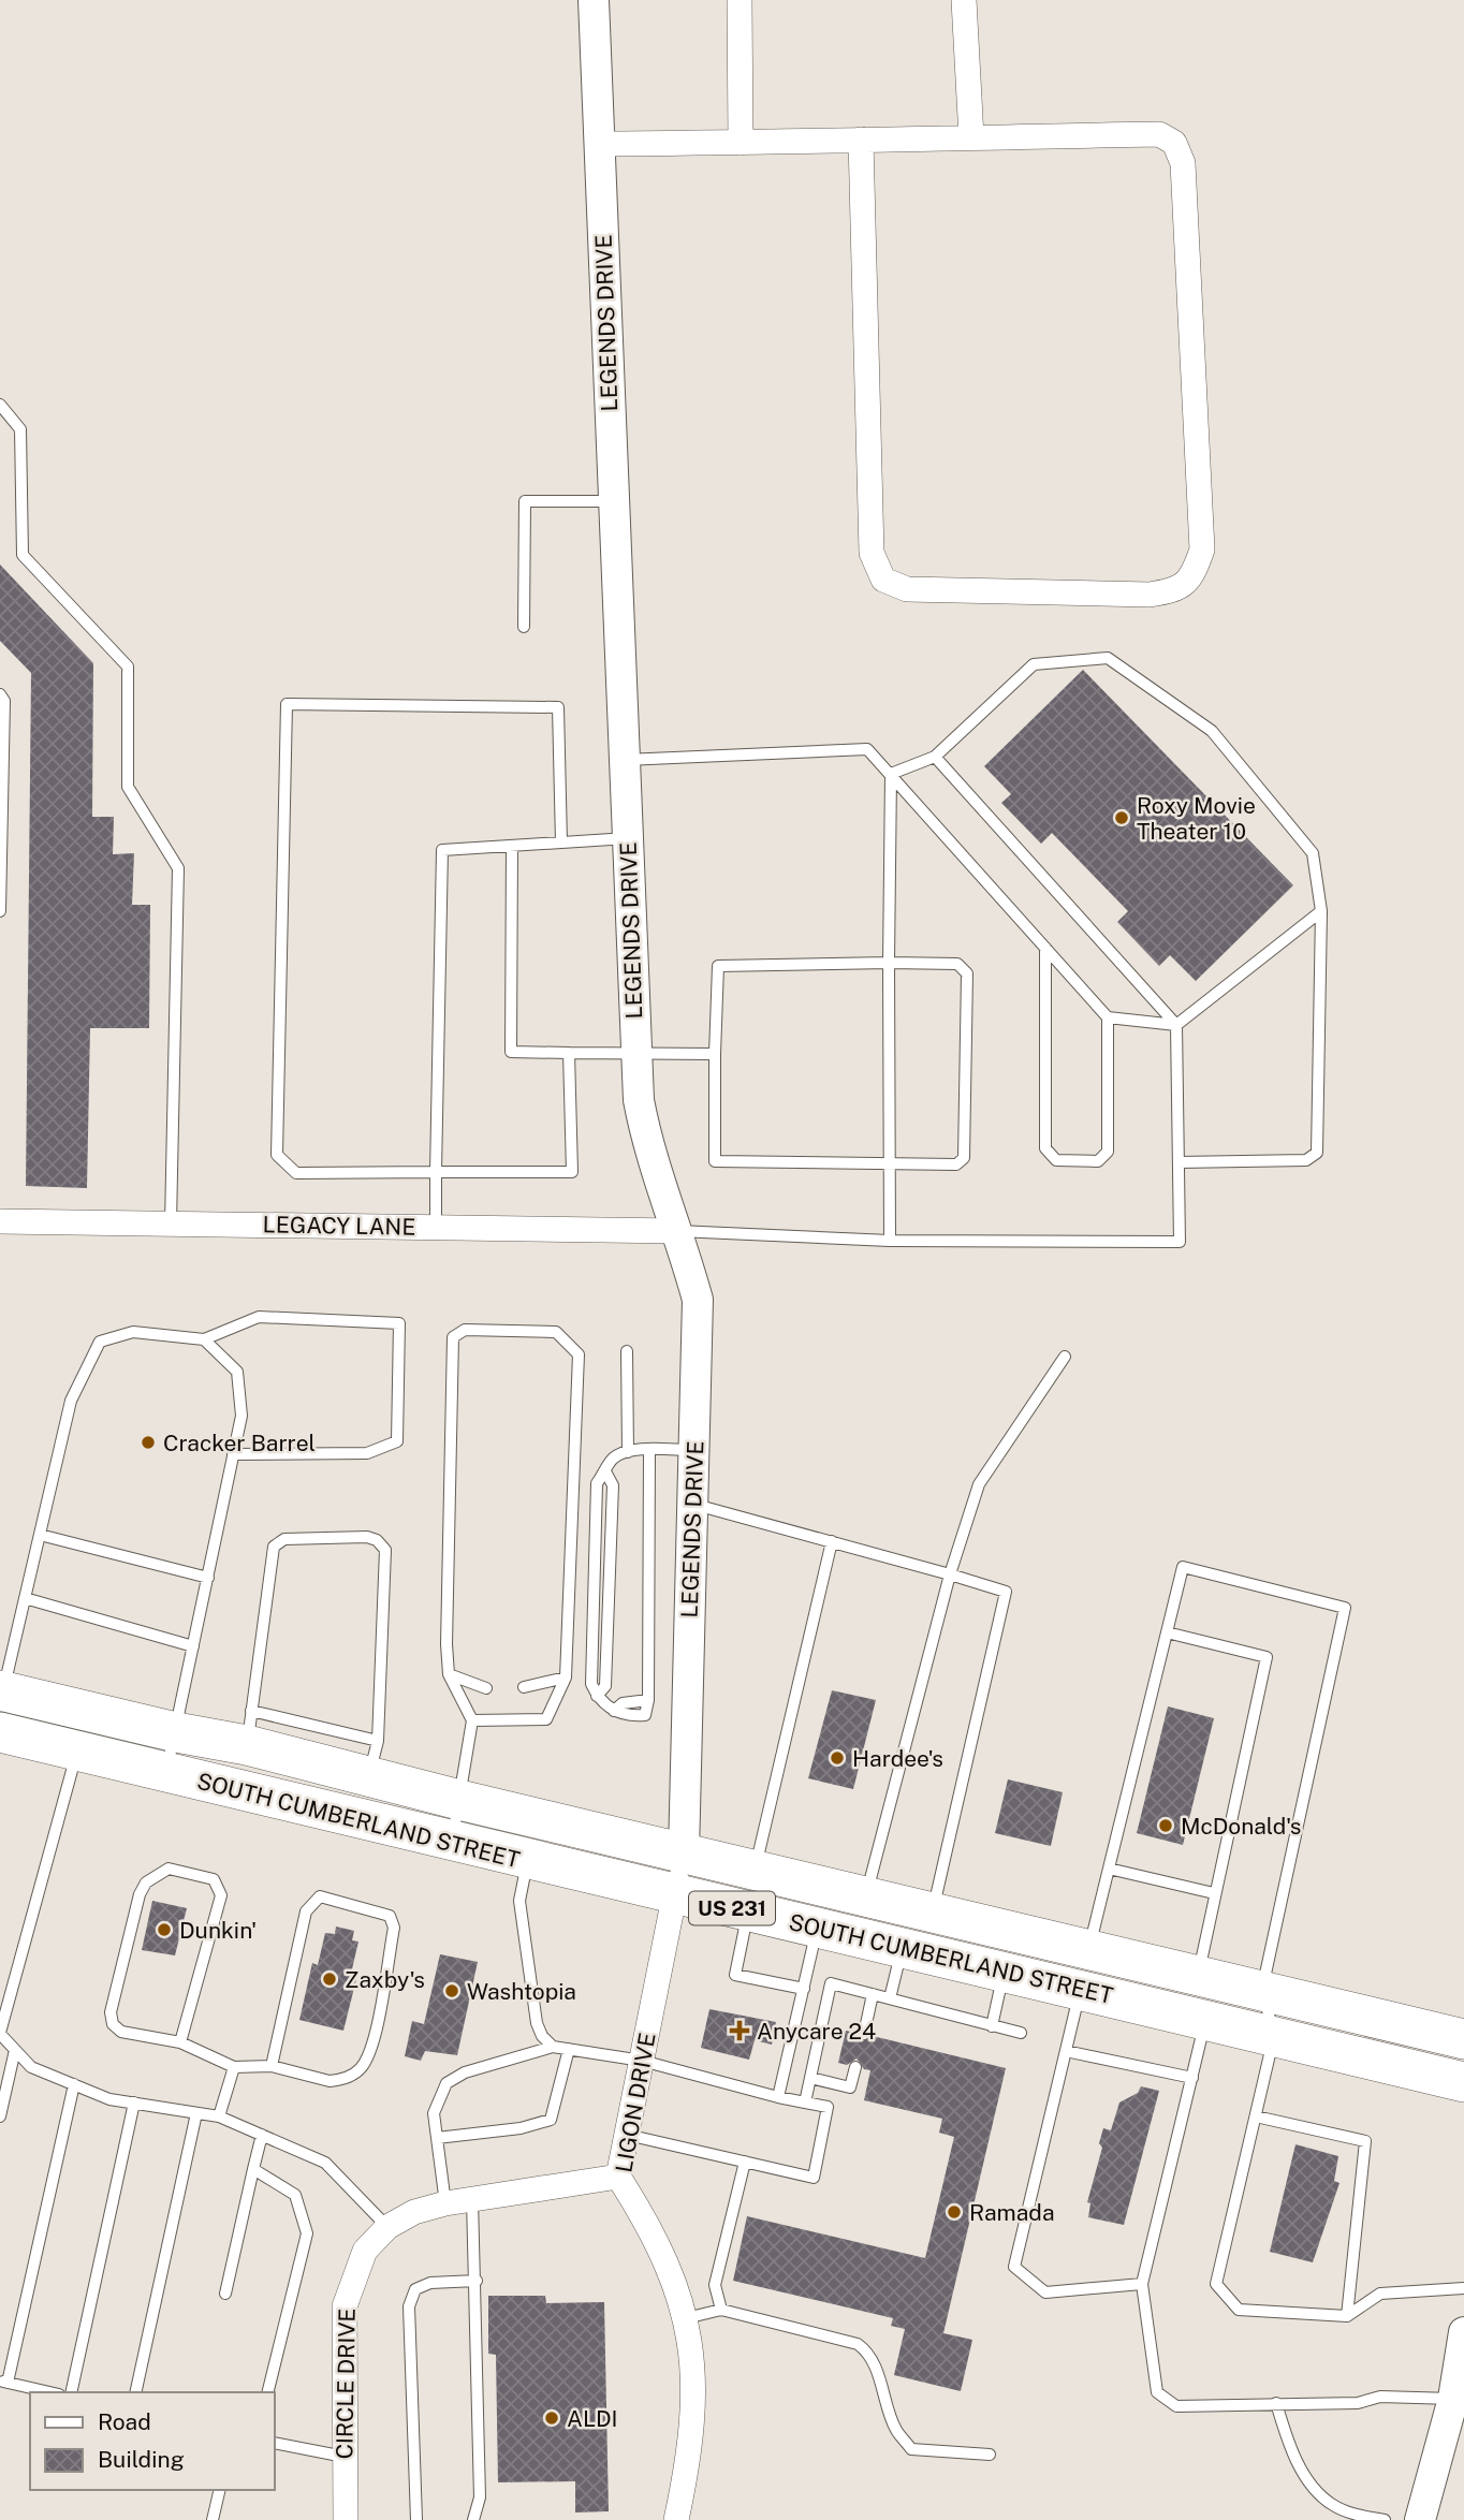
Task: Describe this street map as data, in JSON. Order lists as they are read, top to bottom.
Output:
{
  "streets": {
    "main road": ["SOUTH CUMBERLAND STREET", "US 231"],
    "street": [
      "LEGENDS DRIVE",
      "LEGACY LANE",
      "LIGON DRIVE",
      "CIRCLE DRIVE"
    ]
  },
  "crossings": [
    ["LEGENDS DRIVE", "LEGACY LANE"],
    ["LEGENDS DRIVE", "SOUTH CUMBERLAND STREET"],
    ["LEGENDS DRIVE", "LIGON DRIVE"],
    ["SOUTH CUMBERLAND STREET", "LIGON DRIVE"],
    ["LIGON DRIVE", "CIRCLE DRIVE"]
  ],
  "places": {
    "other": [
      "Roxy Movie Theater 10",
      "Cracker Barrel",
      "Hardee's",
      "McDonald's",
      "Dunkin'",
      "Zaxby's",
      "Washtopia",
      "Ramada",
      "ALDI"
    ],
    "health": ["Anycare 24"]
  },
  "legend": ["Road", "Building"]
}
